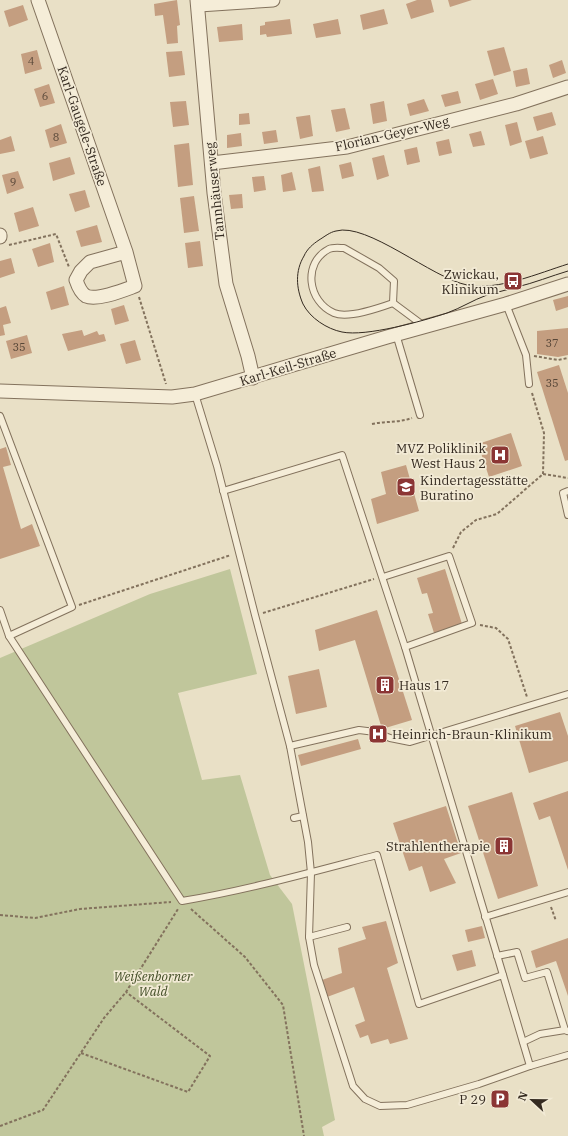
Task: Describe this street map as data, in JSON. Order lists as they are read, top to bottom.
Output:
{
  "streets": {
    "street": [
      "Karl-Gaugele-Straße",
      "Florian-Geyer-Weg",
      "Tannhäuserweg",
      "Karl-Keil-Straße"
    ]
  },
  "crossings": [
    ["Florian-Geyer-Weg", "Tannhäuserweg"],
    ["Tannhäuserweg", "Karl-Keil-Straße"]
  ],
  "parks": ["Weißenborner Wald"],
  "places": {
    "bus stop": ["Zwickau, Klinikum"],
    "hospital": ["MVZ Poliklinik West Haus 2", "Heinrich-Braun-Klinikum"],
    "school or university": ["Kindertagesstätte Buratino"],
    "building": ["Haus 17", "Strahlentherapie"],
    "parking": ["P 29"]
  },
  "house_numbers": [
    "4",
    "6",
    "8",
    "9",
    "37",
    "35",
    "35"
  ],
  "north": "left"
}
